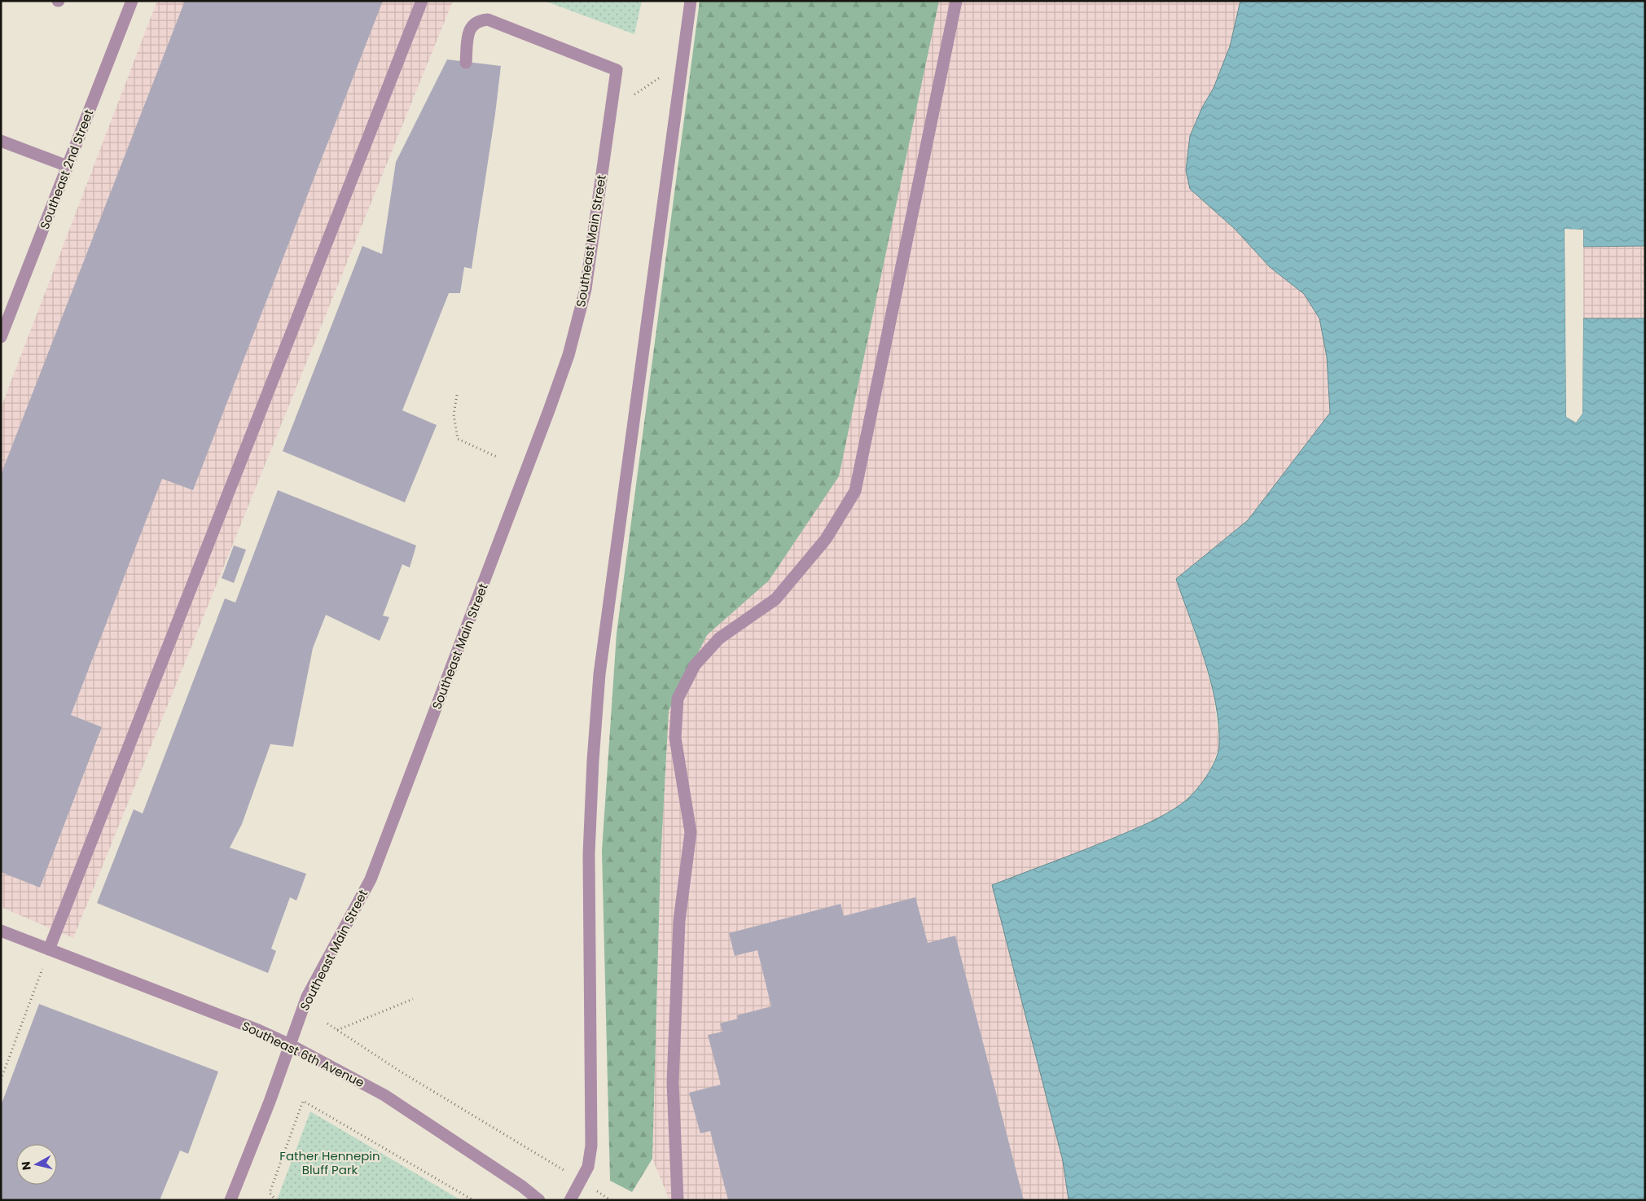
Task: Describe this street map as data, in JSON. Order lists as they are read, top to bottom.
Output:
{
  "streets": {
    "street": ["Southeast 2nd Street", "Southeast Main Street", "Southeast 6th Avenue"]
  },
  "crossings": [
    ["Southeast Main Street", "Southeast 6th Avenue"]
  ],
  "parks": ["Father Hennepin Bluff Park"],
  "north": "left"
}
